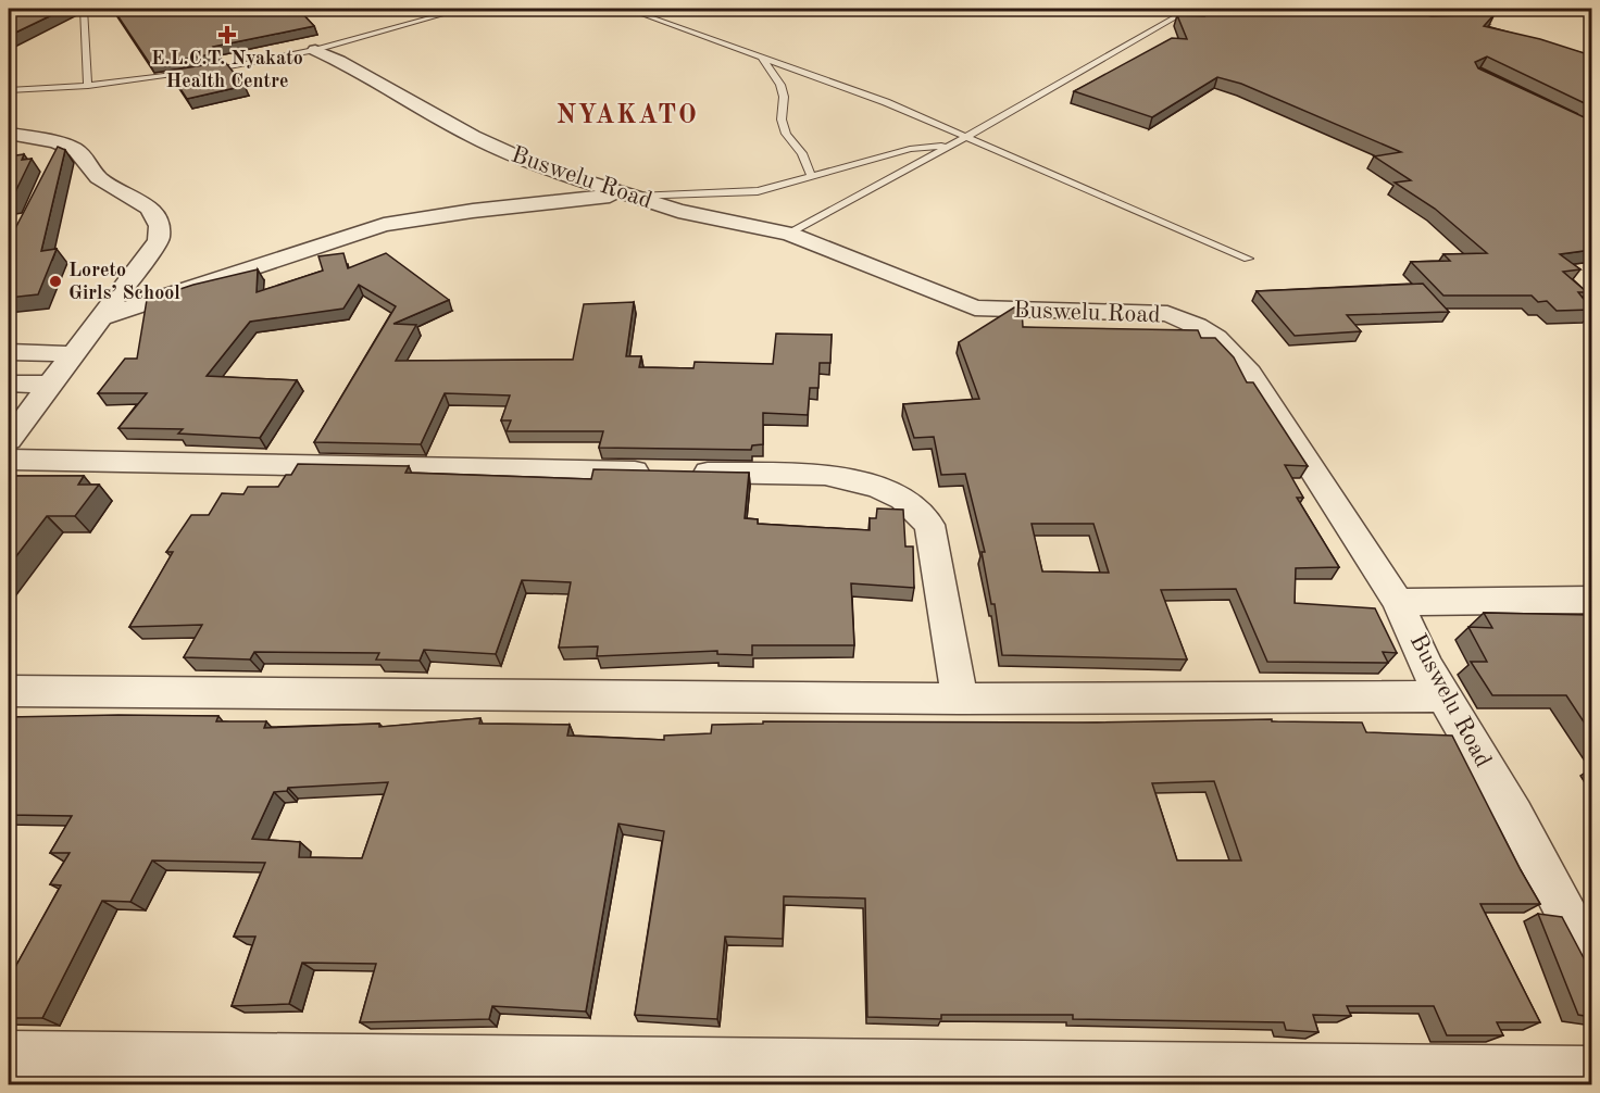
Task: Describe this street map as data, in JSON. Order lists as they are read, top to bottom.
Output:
{
  "streets": {
    "street": ["Buswelu Road"]
  },
  "districts": ["NYAKATO"],
  "places": {
    "health": ["E.L.C.T. Nyakato Health Centre"],
    "other": ["Loreto Girls’ School"]
  }
}
